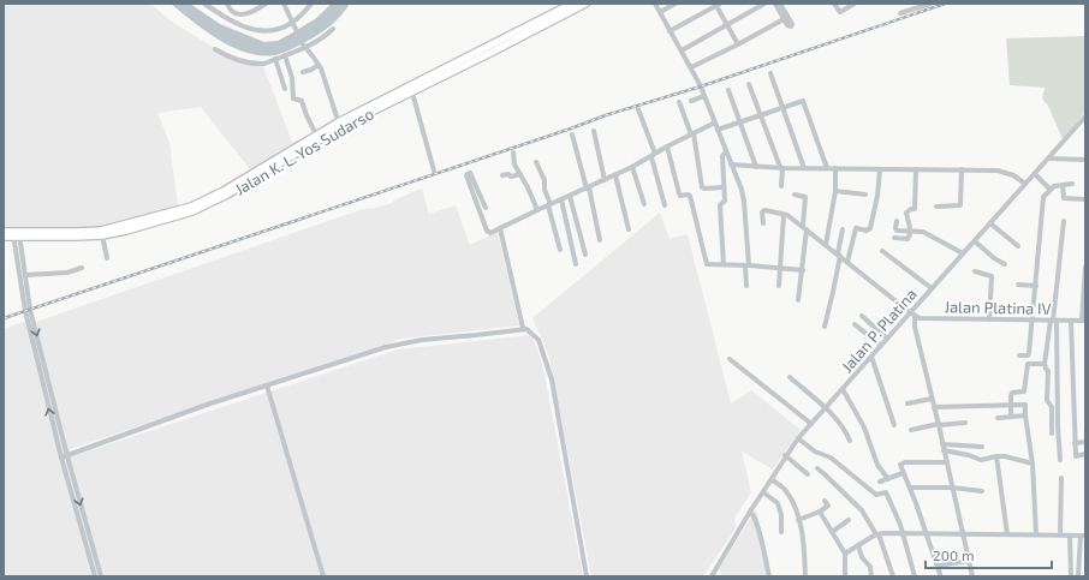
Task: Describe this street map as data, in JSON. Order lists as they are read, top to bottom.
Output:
{
  "streets": {
    "highway": ["Jalan K. L. Yos Sudarso"],
    "street": ["Jalan Platina IV", "Jalan P. Platina"]
  },
  "crossings": [
    ["Jalan Platina IV", "Jalan P. Platina"]
  ],
  "scale_bar": "200 m"
}
